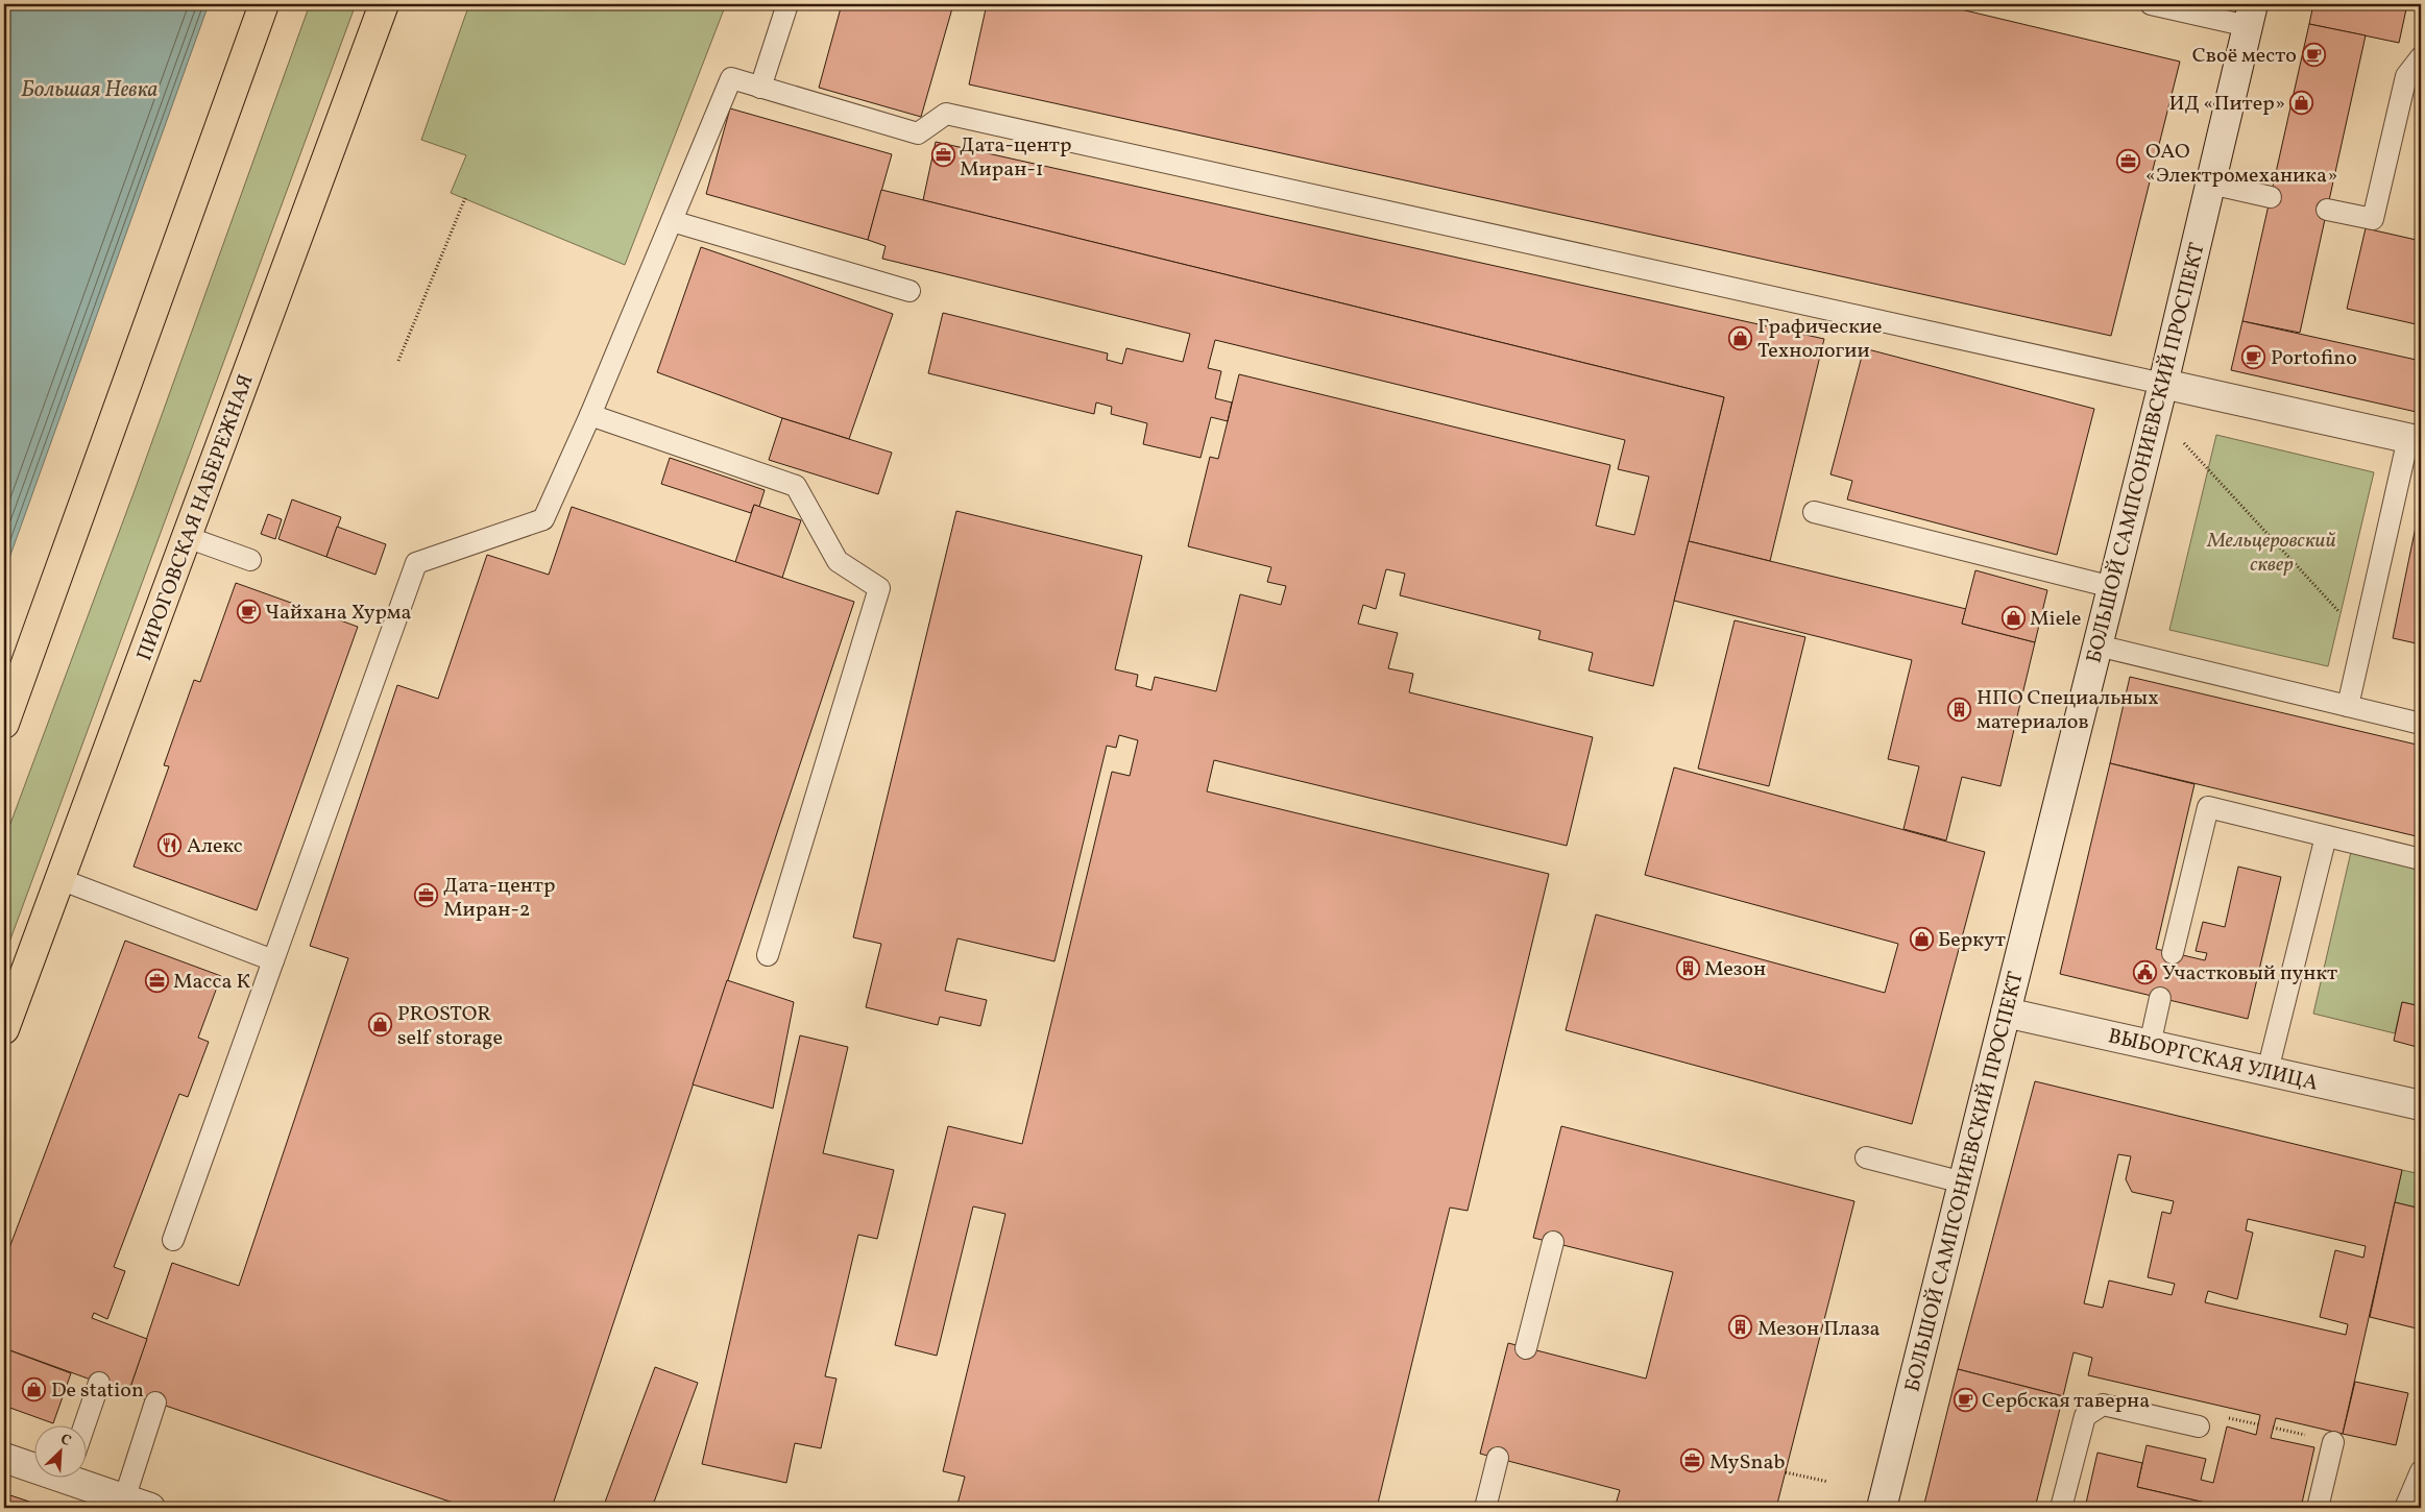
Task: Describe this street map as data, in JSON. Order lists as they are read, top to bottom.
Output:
{
  "streets": {
    "main road": ["БОЛЬШОЙ САМПСОНИЕВСКИЙ ПРОСПЕКТ", "ПИРОГОВСКАЯ НАБЕРЕЖНАЯ", "ВЫБОРГСКАЯ УЛИЦА"]
  },
  "crossings": [
    ["БОЛЬШОЙ САМПСОНИЕВСКИЙ ПРОСПЕКТ", "ВЫБОРГСКАЯ УЛИЦА"]
  ],
  "water": ["Большая Невка"],
  "parks": ["Мельцеровский сквер"],
  "places": {
    "cafe": [
      "Своё место",
      "Portofino",
      "Чайхана Хурма",
      "Сербская таверна"
    ],
    "shop": [
      "ИД «Питер»",
      "Графические Технологии",
      "Miele",
      "Беркут",
      "PROSTOR self storage",
      "De station"
    ],
    "office": [
      "Дата-центр Миран-1",
      "ОАО «Электромеханика»",
      "Дата-центр Миран-2",
      "Масса К",
      "MySnab"
    ],
    "building": ["НПО Специальных материалов", "Мезон", "Мезон Плаза"],
    "restaurant": ["Алекс"],
    "public building": ["Участковый пункт"]
  },
  "north": "top right"
}
